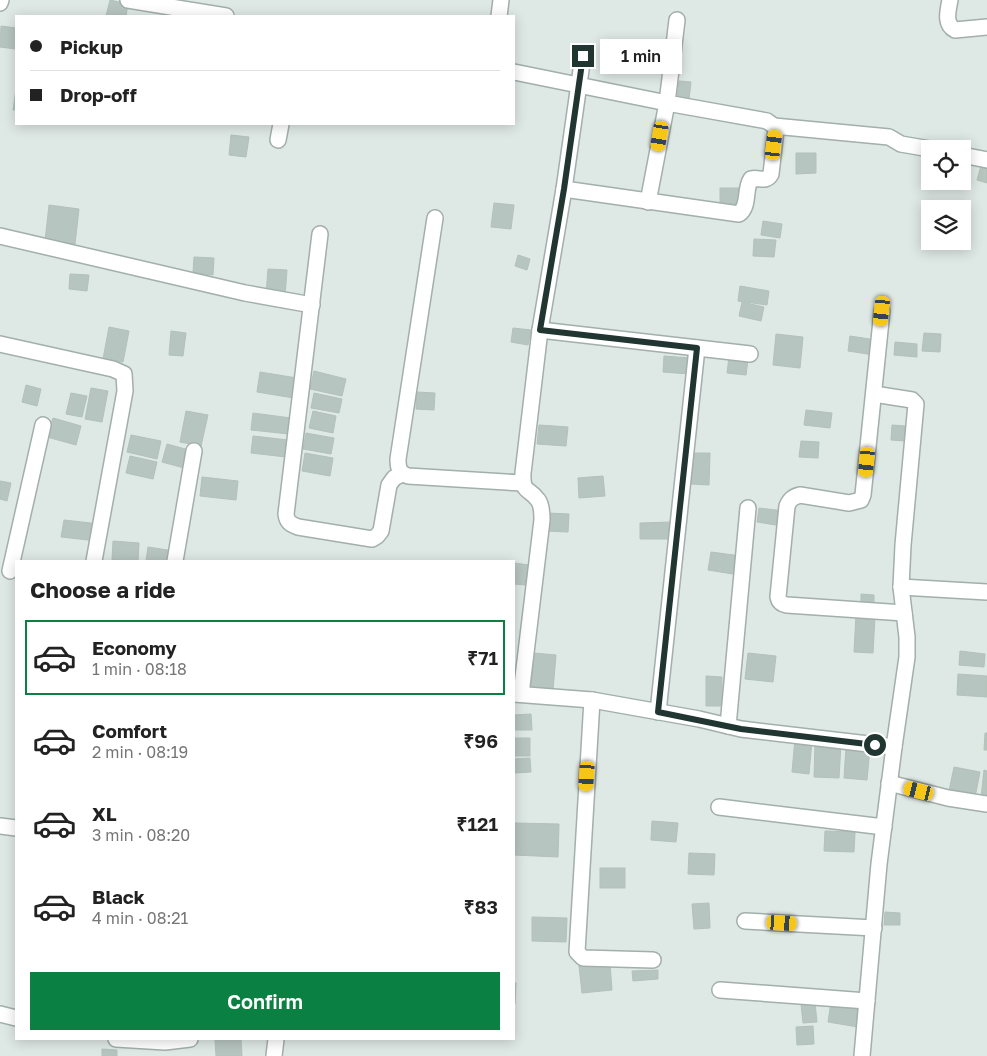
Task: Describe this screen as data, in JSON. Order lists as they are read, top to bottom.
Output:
{
  "page": {
    "banner": ["Pickup", "Drop-off"],
    "bubble": "1 min",
    "heading": "Choose a ride",
    "list": [
      {
        "name": "Economy",
        "note": "1 min · 08:18",
        "value": "₹71"
      },
      {
        "name": "Comfort",
        "note": "2 min · 08:19",
        "value": "₹96"
      },
      {
        "name": "XL",
        "note": "3 min · 08:20",
        "value": "₹121"
      },
      {
        "name": "Black",
        "note": "4 min · 08:21",
        "value": "₹83"
      }
    ],
    "buttons": "Confirm"
  }
}
